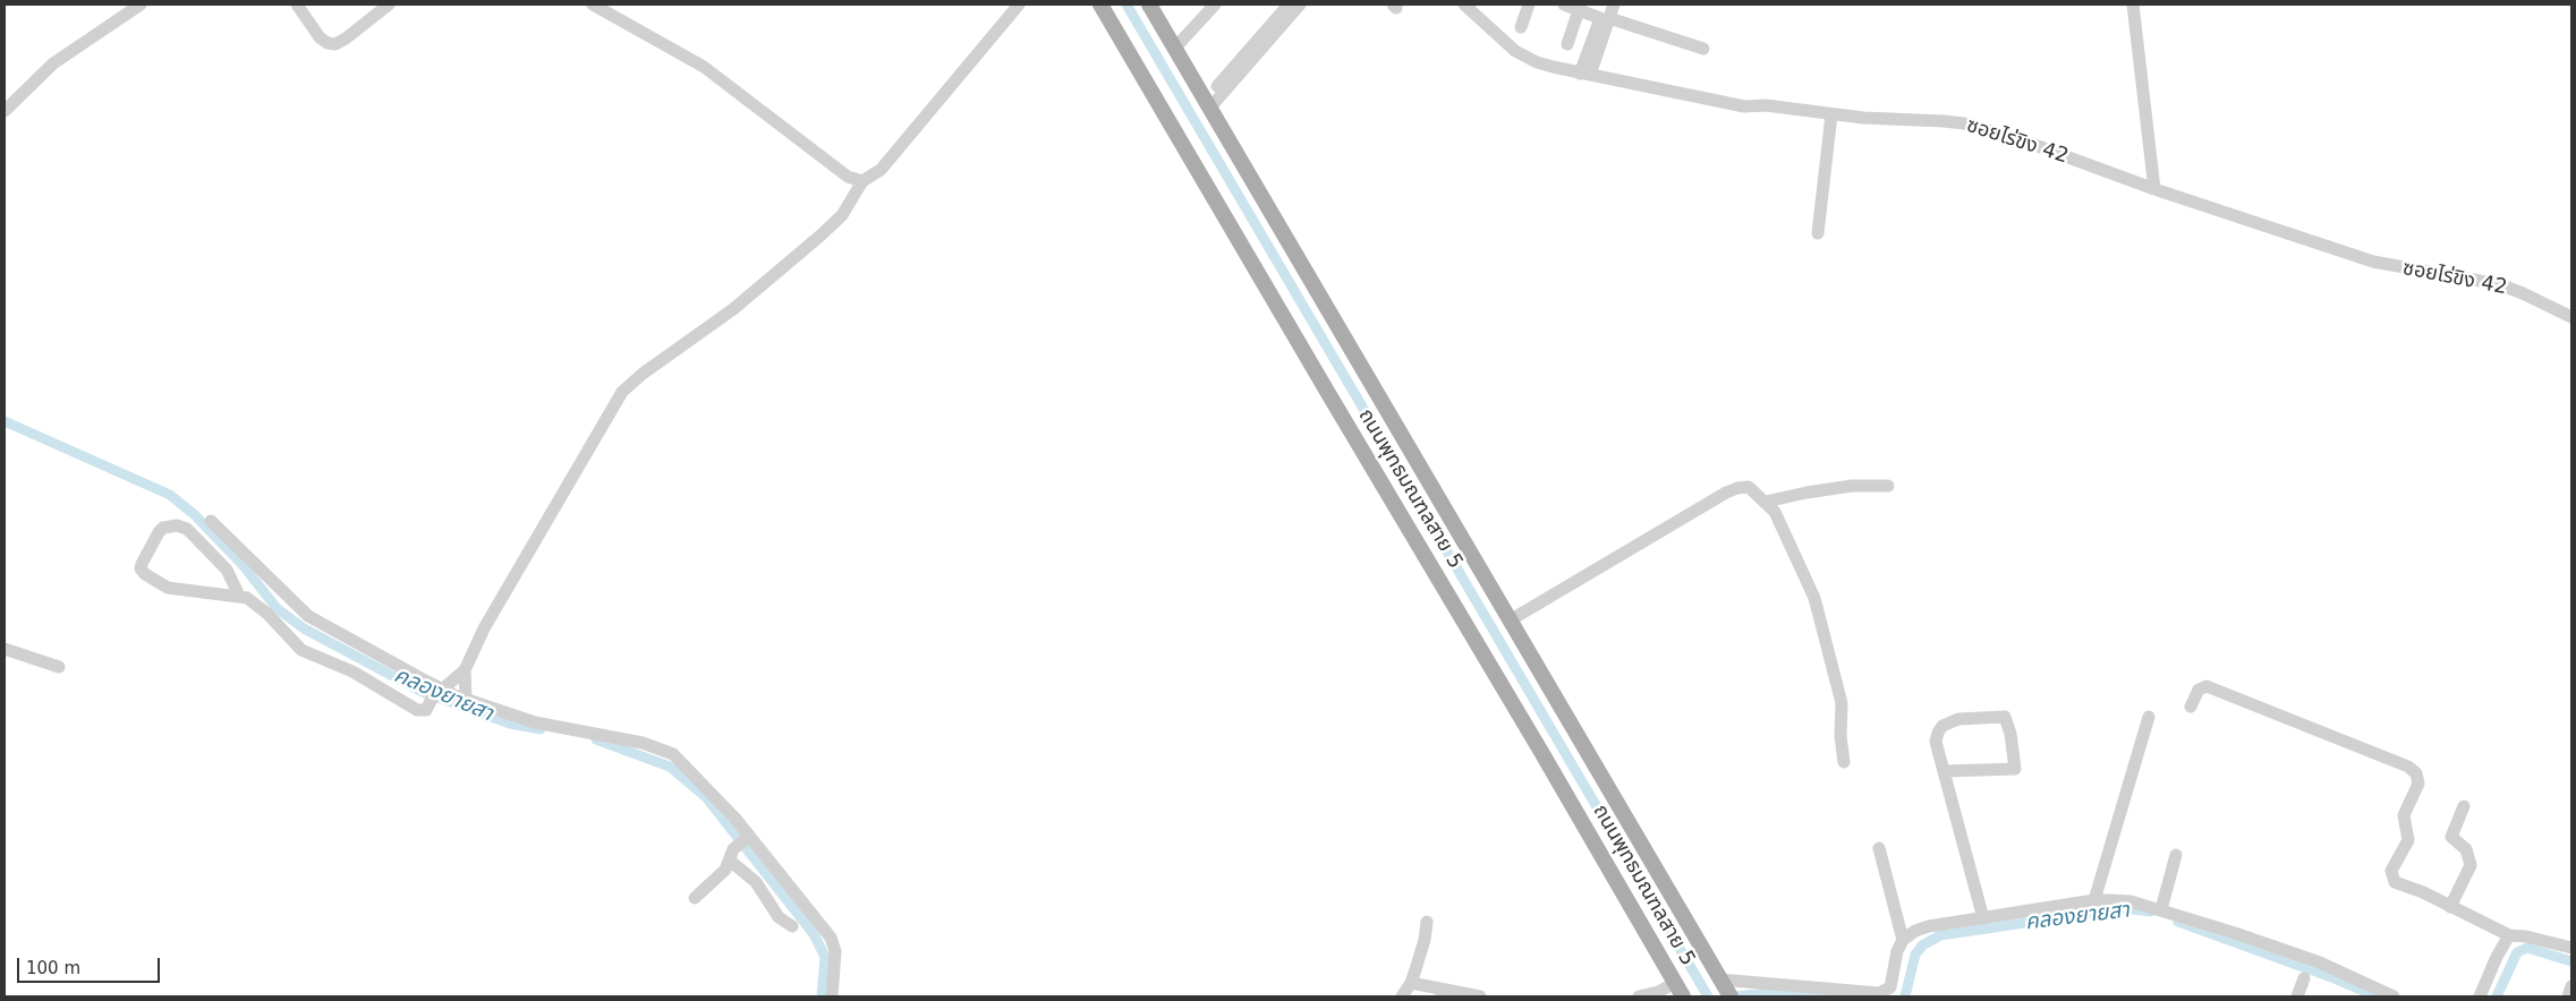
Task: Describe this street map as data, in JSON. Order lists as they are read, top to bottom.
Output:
{
  "streets": {
    "main road": ["ถนนพุทธมณฑลสาย 5"],
    "street": ["ซอยไร่ขิง 42"]
  },
  "water": ["คลองยายสา"],
  "scale_bar": "100 m"
}
